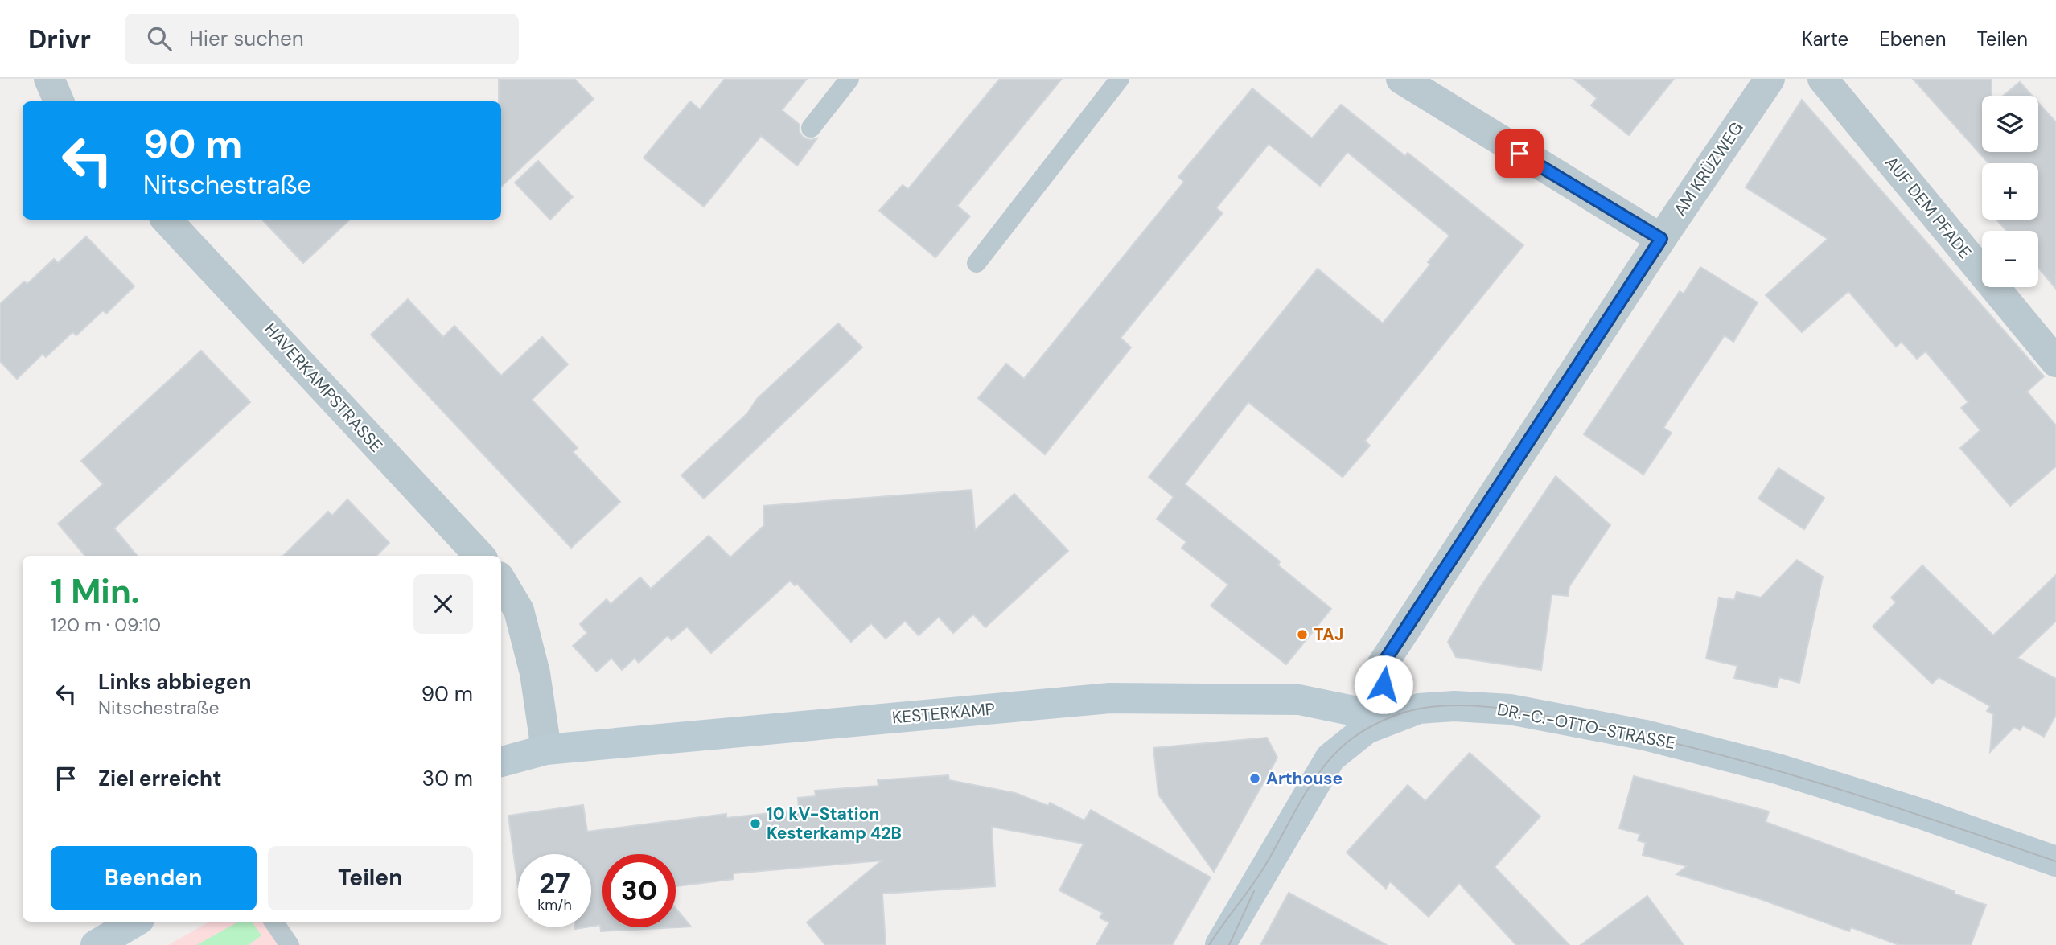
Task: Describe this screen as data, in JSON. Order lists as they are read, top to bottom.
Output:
{
  "streets": {
    "street": [
      "AM KRÜZWEG",
      "AUF DEM PFADE",
      "HAVERKAMPSTRASSE",
      "KESTERKAMP",
      "DR.-C.-OTTO-STRASSE"
    ]
  },
  "crossings": [
    ["AM KRÜZWEG", "KESTERKAMP"],
    ["AM KRÜZWEG", "DR.-C.-OTTO-STRASSE"],
    ["KESTERKAMP", "DR.-C.-OTTO-STRASSE"]
  ],
  "places": ["TAJ", "Arthouse", "10 kV-Station Kesterkamp 42B"],
  "page": {
    "header": "Drivr",
    "search": "Hier suchen",
    "nav": ["Karte", "Ebenen", "Teilen"],
    "map_buttons": ["+", "−"],
    "turn": ["90 m", "Nitschestraße"],
    "heading": ["1 Min.", "120 m · 09:10"],
    "list": [
      {
        "name": "Links abbiegen",
        "note": "Nitschestraße",
        "value": "90 m"
      },
      {
        "name": "Ziel erreicht",
        "value": "30 m"
      }
    ],
    "buttons": ["Beenden", "Teilen"],
    "speed": "27 km/h",
    "limit": "30"
  }
}
